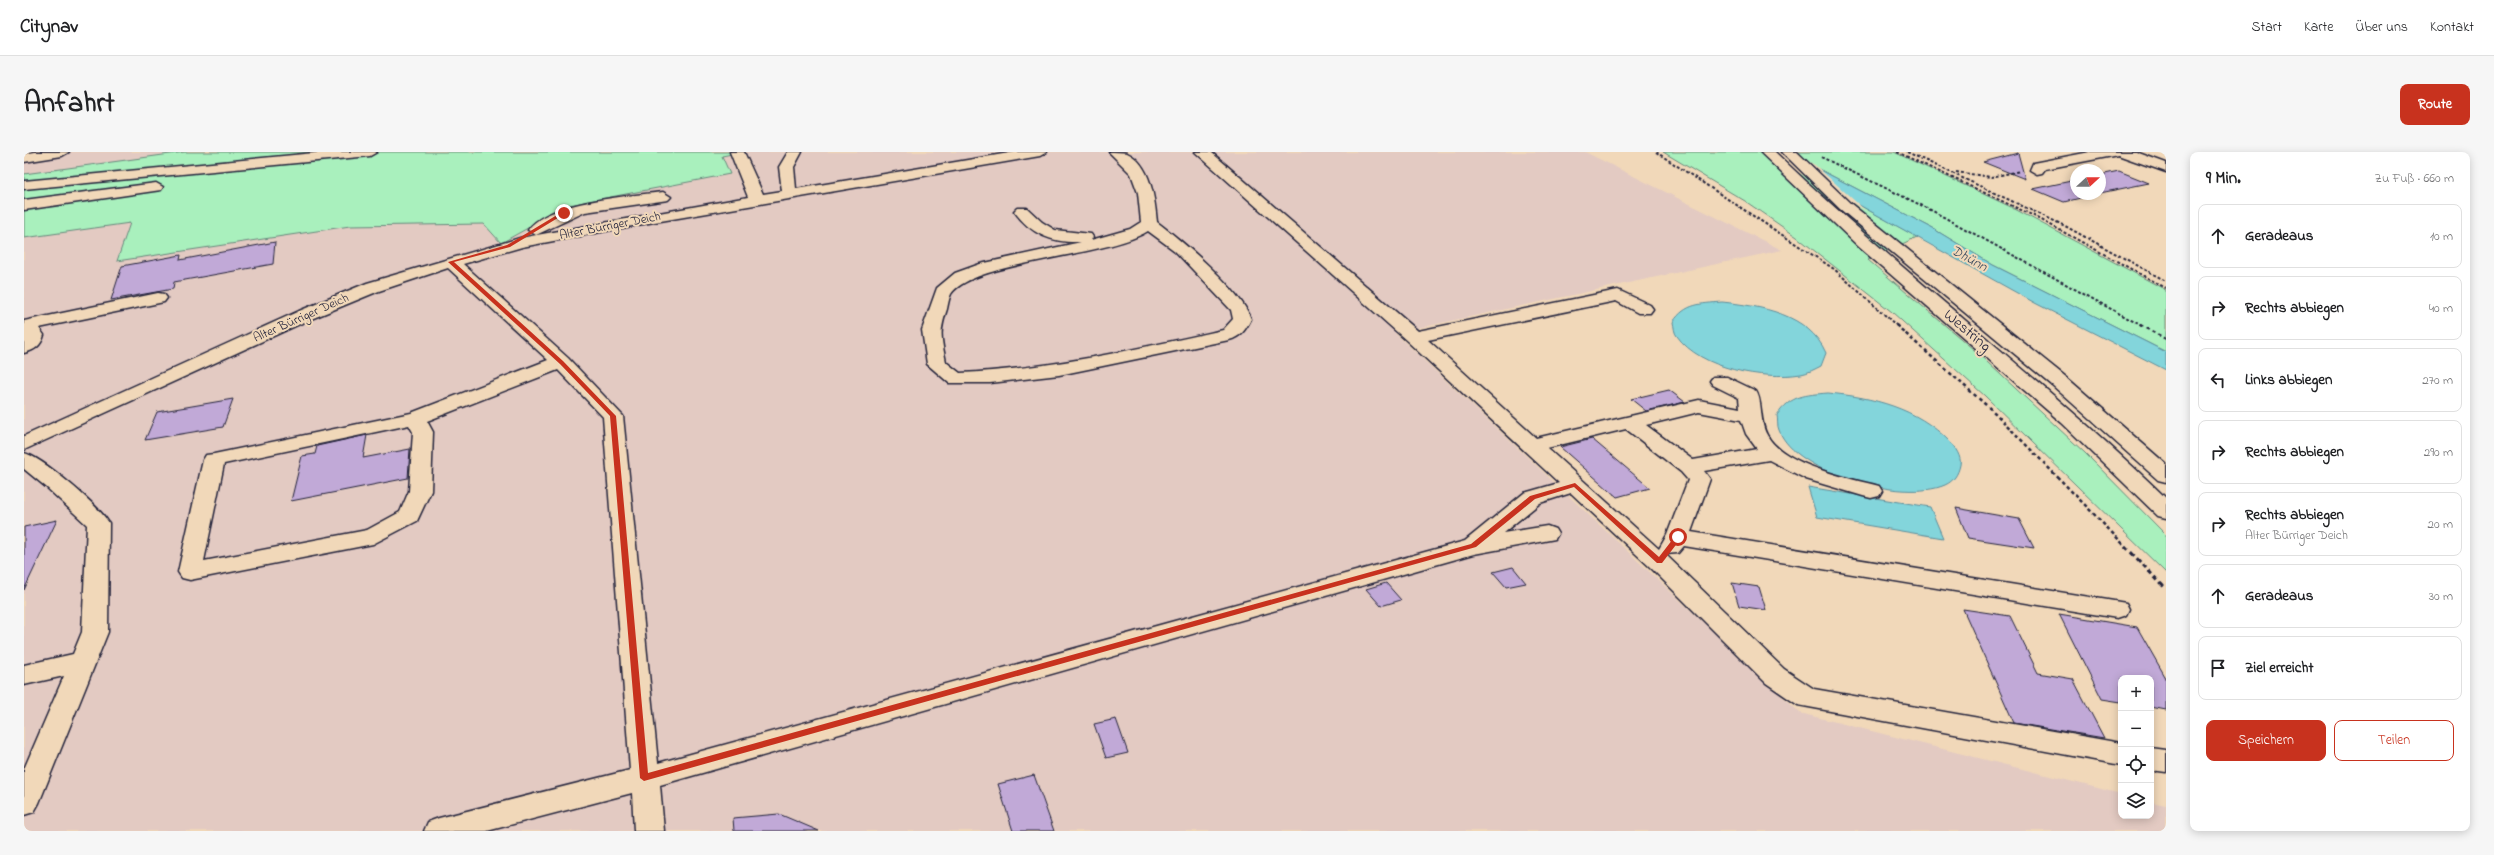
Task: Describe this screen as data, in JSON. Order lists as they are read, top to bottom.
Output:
{
  "streets": {
    "main road": ["Alter Bürriger Deich", "Westring"]
  },
  "water": ["Dhünn"],
  "north": "right",
  "page": {
    "header": "Citynav",
    "nav": [
      "Start",
      "Karte",
      "Über uns",
      "Kontakt"
    ],
    "title": "Anfahrt",
    "buttons": [
      "Route",
      ["Speichern", "Teilen"]
    ],
    "heading": ["9 Min.", "Zu Fuß · 660 m"],
    "list": [
      ["Geradeaus", "10 m"],
      ["Rechts abbiegen", "40 m"],
      ["Links abbiegen", "270 m"],
      ["Rechts abbiegen", "290 m"],
      ["Rechts abbiegen", "Alter Bürriger Deich", "20 m"],
      ["Geradeaus", "30 m"],
      "Ziel erreicht"
    ],
    "map_buttons": ["+", "−"]
  }
}
